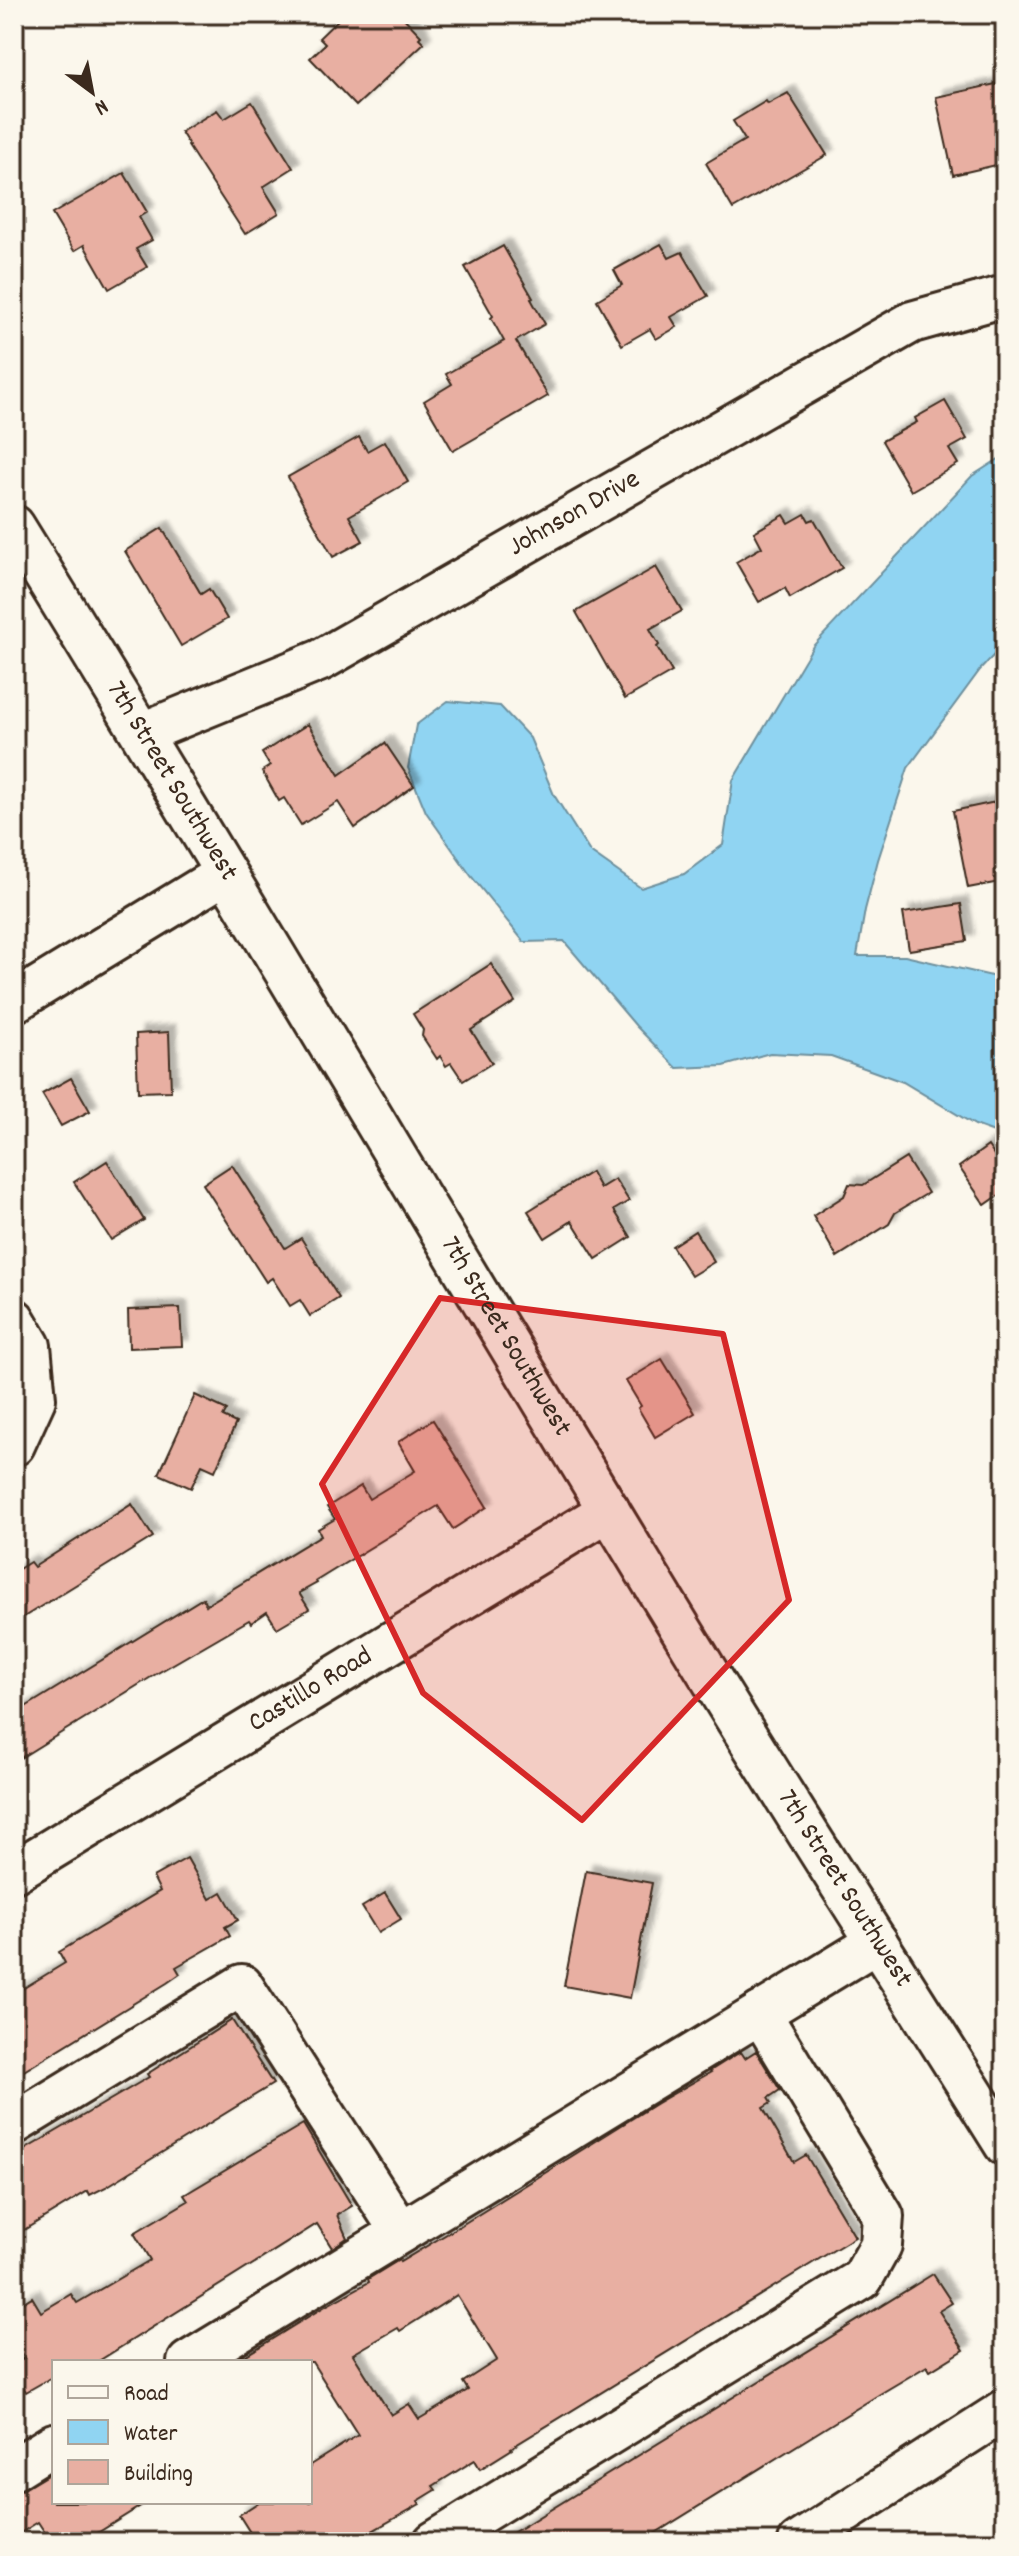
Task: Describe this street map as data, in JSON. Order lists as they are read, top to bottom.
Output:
{
  "streets": {
    "street": ["Johnson Drive", "7th Street Southwest", "Castillo Road"]
  },
  "crossings": [
    ["Johnson Drive", "7th Street Southwest"],
    ["7th Street Southwest", "Castillo Road"]
  ],
  "legend": ["Road", "Water", "Building"],
  "north": "bottom right"
}
